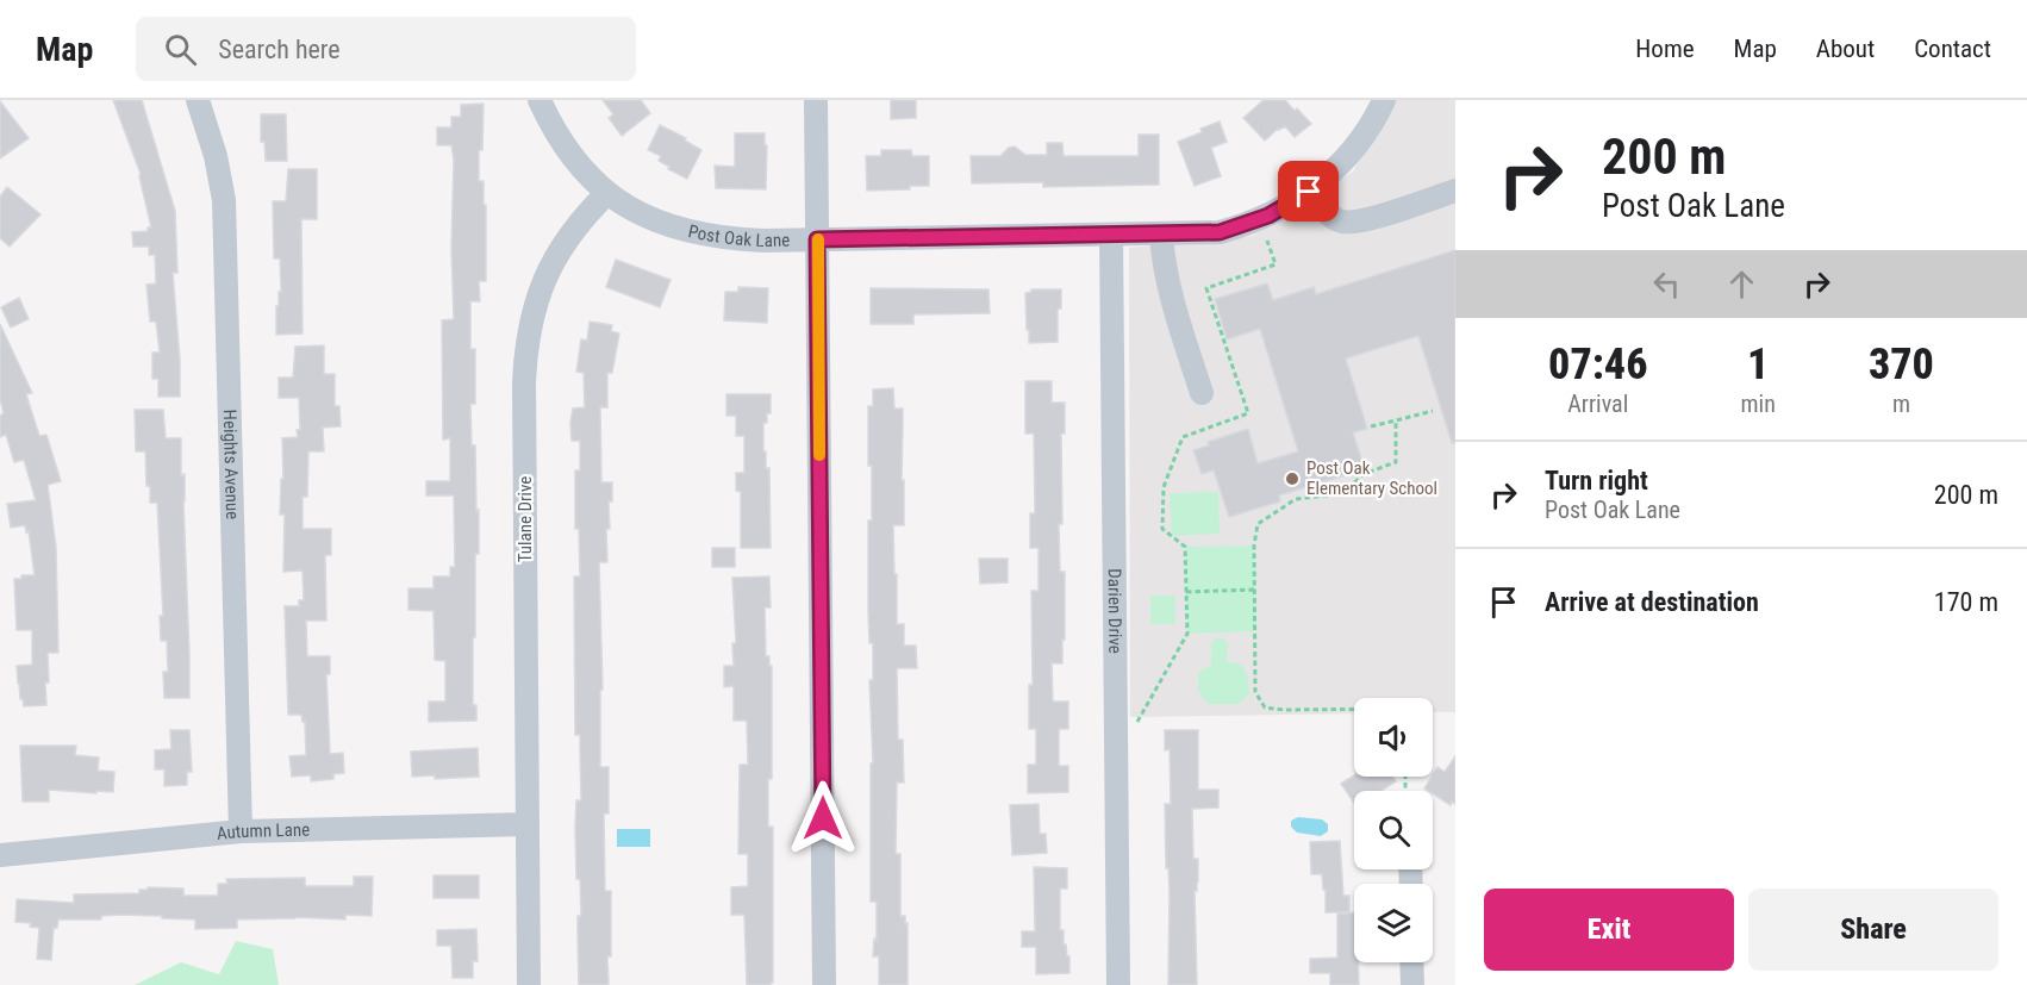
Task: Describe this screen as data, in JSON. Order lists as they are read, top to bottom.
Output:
{
  "streets": {
    "street": [
      "Post Oak Lane",
      "Heights Avenue",
      "Tulane Drive",
      "Darien Drive",
      "Autumn Lane"
    ]
  },
  "crossings": [
    ["Post Oak Lane", "Tulane Drive"],
    ["Post Oak Lane", "Darien Drive"],
    ["Heights Avenue", "Autumn Lane"],
    ["Tulane Drive", "Autumn Lane"]
  ],
  "places": ["Post Oak Elementary School"],
  "page": {
    "header": "Map",
    "search": "Search here",
    "nav": [
      "Home",
      "Map",
      "About",
      "Contact"
    ],
    "turn": ["200 m", "Post Oak Lane"],
    "eta": [
      "07:46",
      "Arrival",
      "1",
      "min",
      "370",
      "m"
    ],
    "list": [
      {
        "name": "Turn right",
        "note": "Post Oak Lane",
        "value": "200 m"
      },
      {
        "name": "Arrive at destination",
        "value": "170 m"
      }
    ],
    "buttons": ["Exit", "Share"]
  }
}
